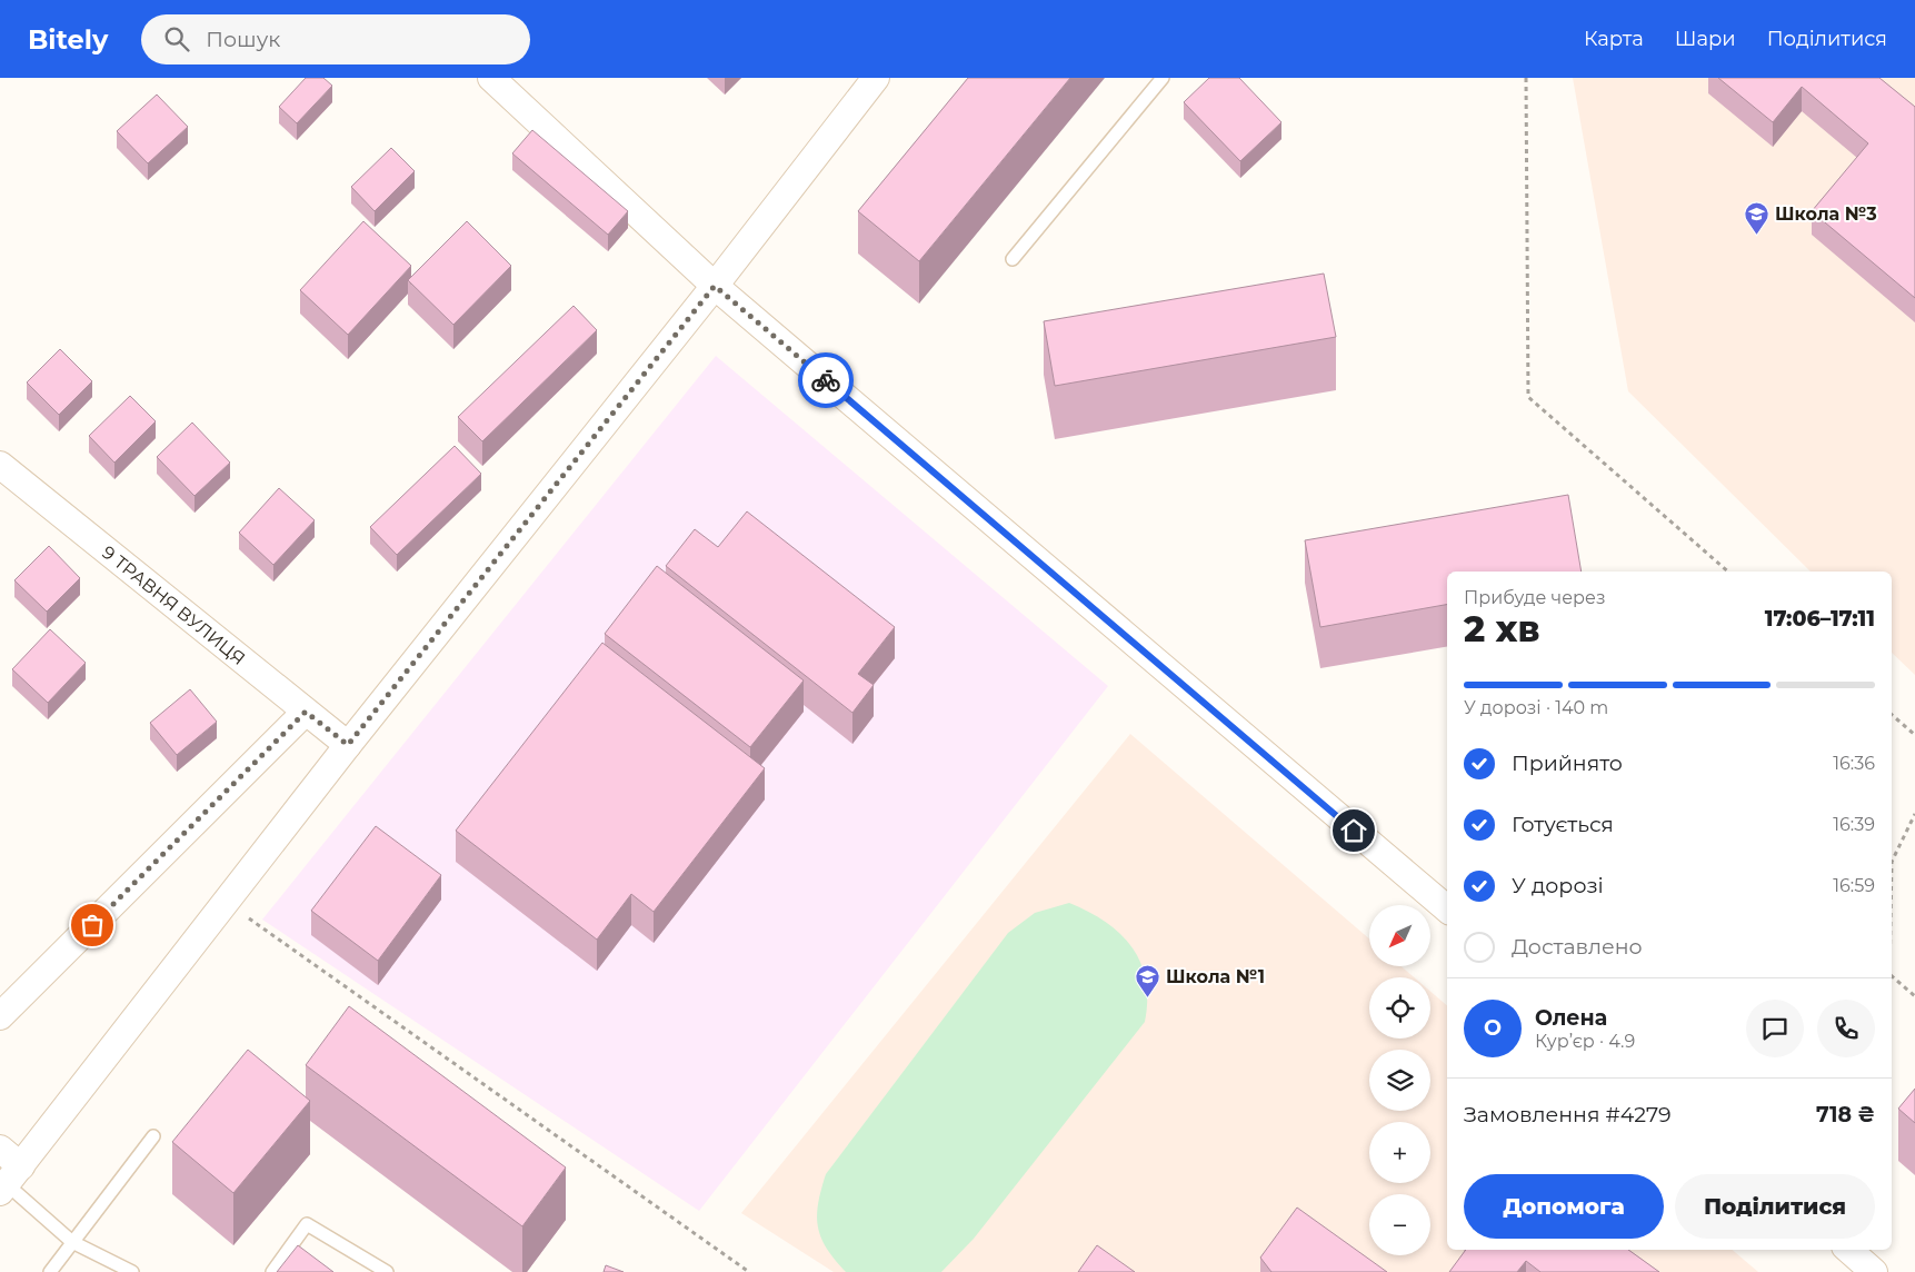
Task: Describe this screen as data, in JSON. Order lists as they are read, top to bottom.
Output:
{
  "streets": {
    "street": ["9 ТРАВНЯ ВУЛИЦЯ"]
  },
  "places": {
    "school or university": ["Школа №3", "Школа №1"]
  },
  "north": "bottom left",
  "page": {
    "header": "Bitely",
    "search": "Пошук",
    "nav": ["Карта", "Шари", "Поділитися"],
    "heading": ["2 хв", "Прибуде через", "17:06–17:11"],
    "panel": [
      "Олена",
      "Кур’єр · 4.9",
      "Замовлення #4279",
      "718 ₴"
    ],
    "bar": "У дорозі · 140 m",
    "list": [
      ["Прийнято", "16:36"],
      ["Готується", "16:39"],
      ["У дорозі", "16:59"],
      "Доставлено"
    ],
    "map_buttons": ["+", "−"],
    "round": "О",
    "buttons": ["Допомога", "Поділитися"]
  }
}
